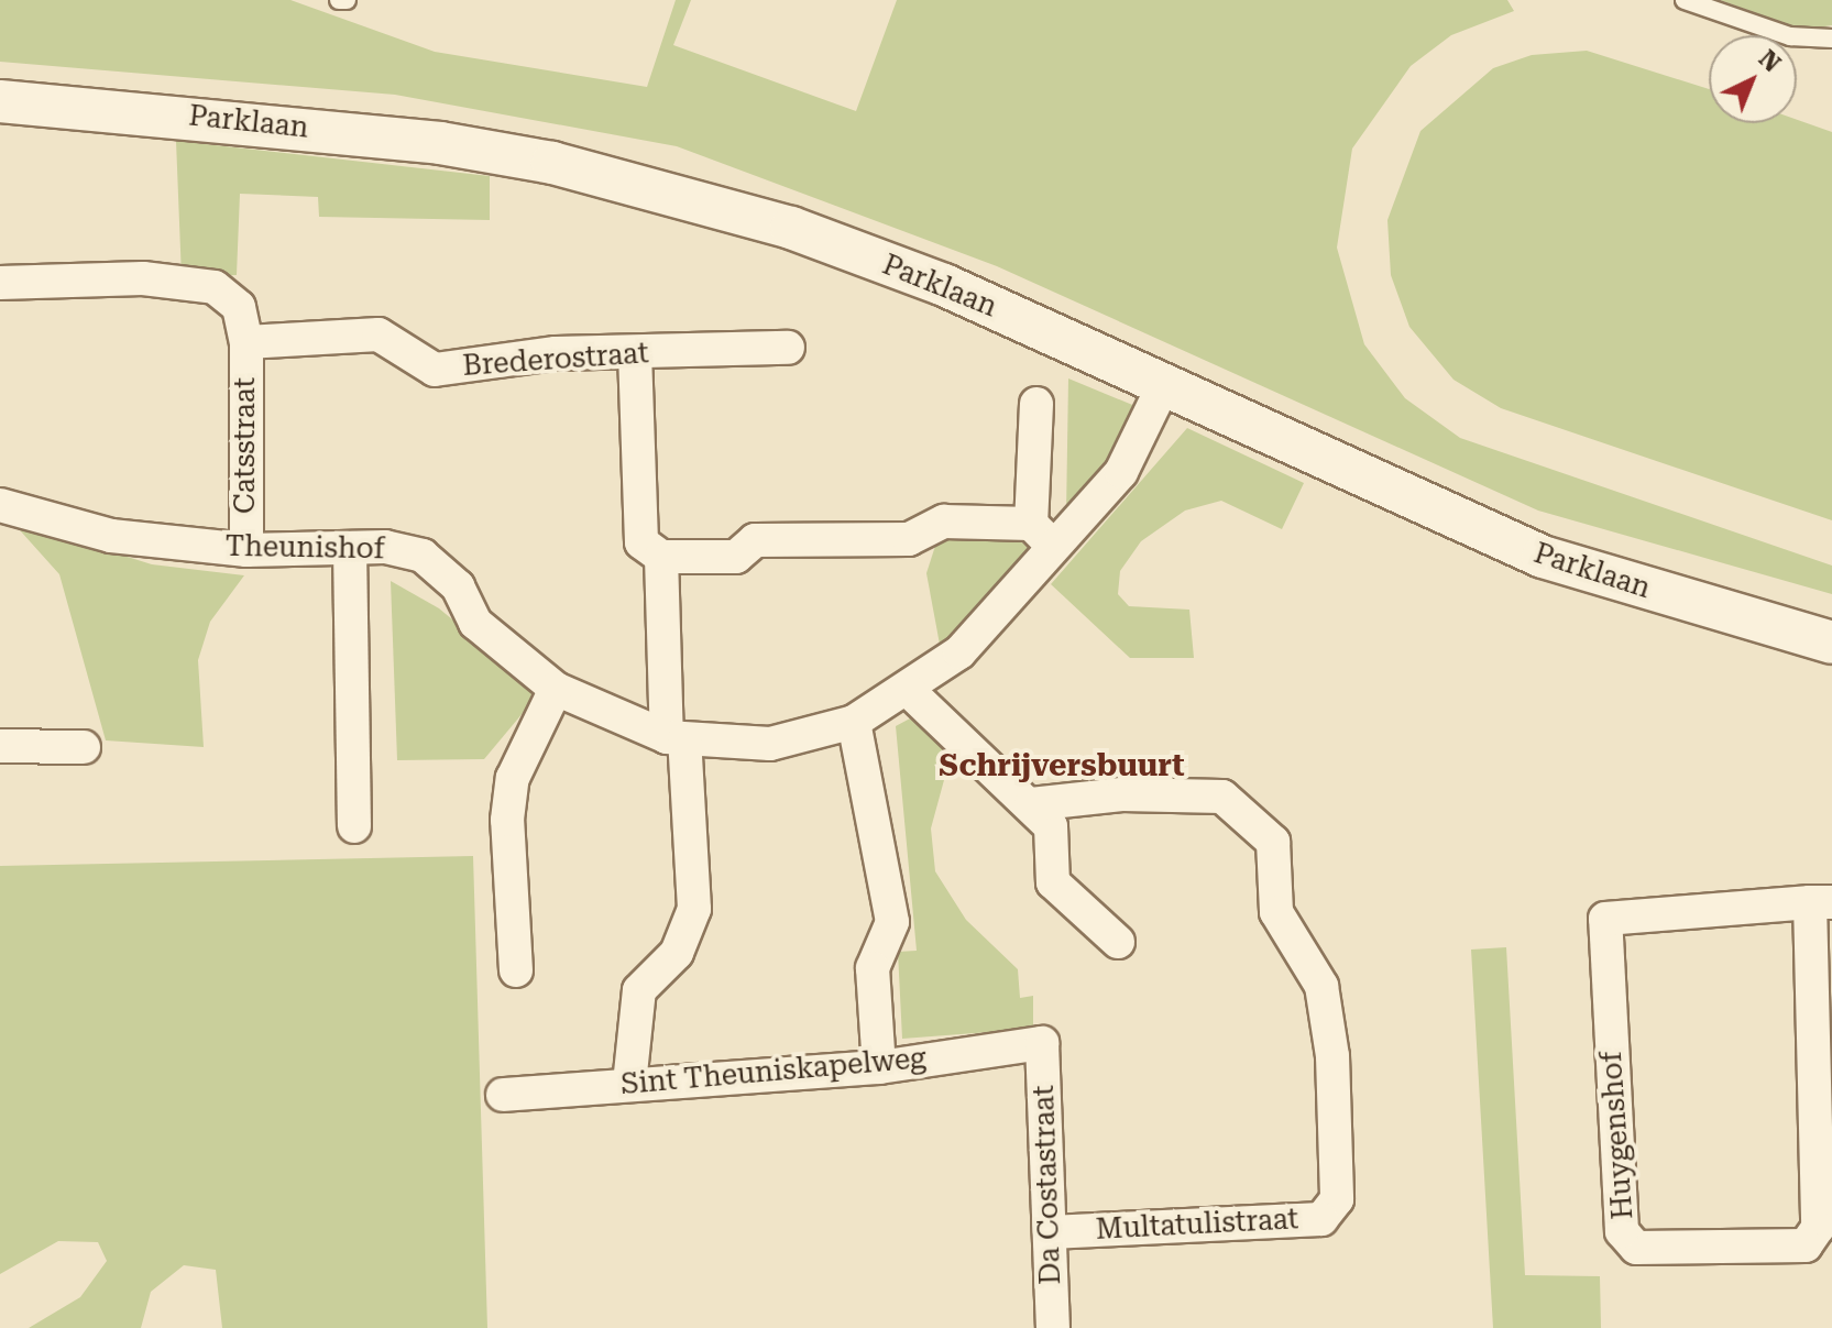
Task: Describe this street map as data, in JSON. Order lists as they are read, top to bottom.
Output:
{
  "streets": {
    "street": [
      "Parklaan",
      "Brederostraat",
      "Catsstraat",
      "Theunishof",
      "Sint Theuniskapelweg",
      "Huygenshof",
      "Da Costastraat",
      "Multatulistraat"
    ]
  },
  "crossings": [
    ["Parklaan", "Theunishof"],
    ["Brederostraat", "Catsstraat"],
    ["Catsstraat", "Theunishof"],
    ["Sint Theuniskapelweg", "Da Costastraat"],
    ["Da Costastraat", "Multatulistraat"]
  ],
  "districts": ["Schrijversbuurt"],
  "north": "top right"
}
